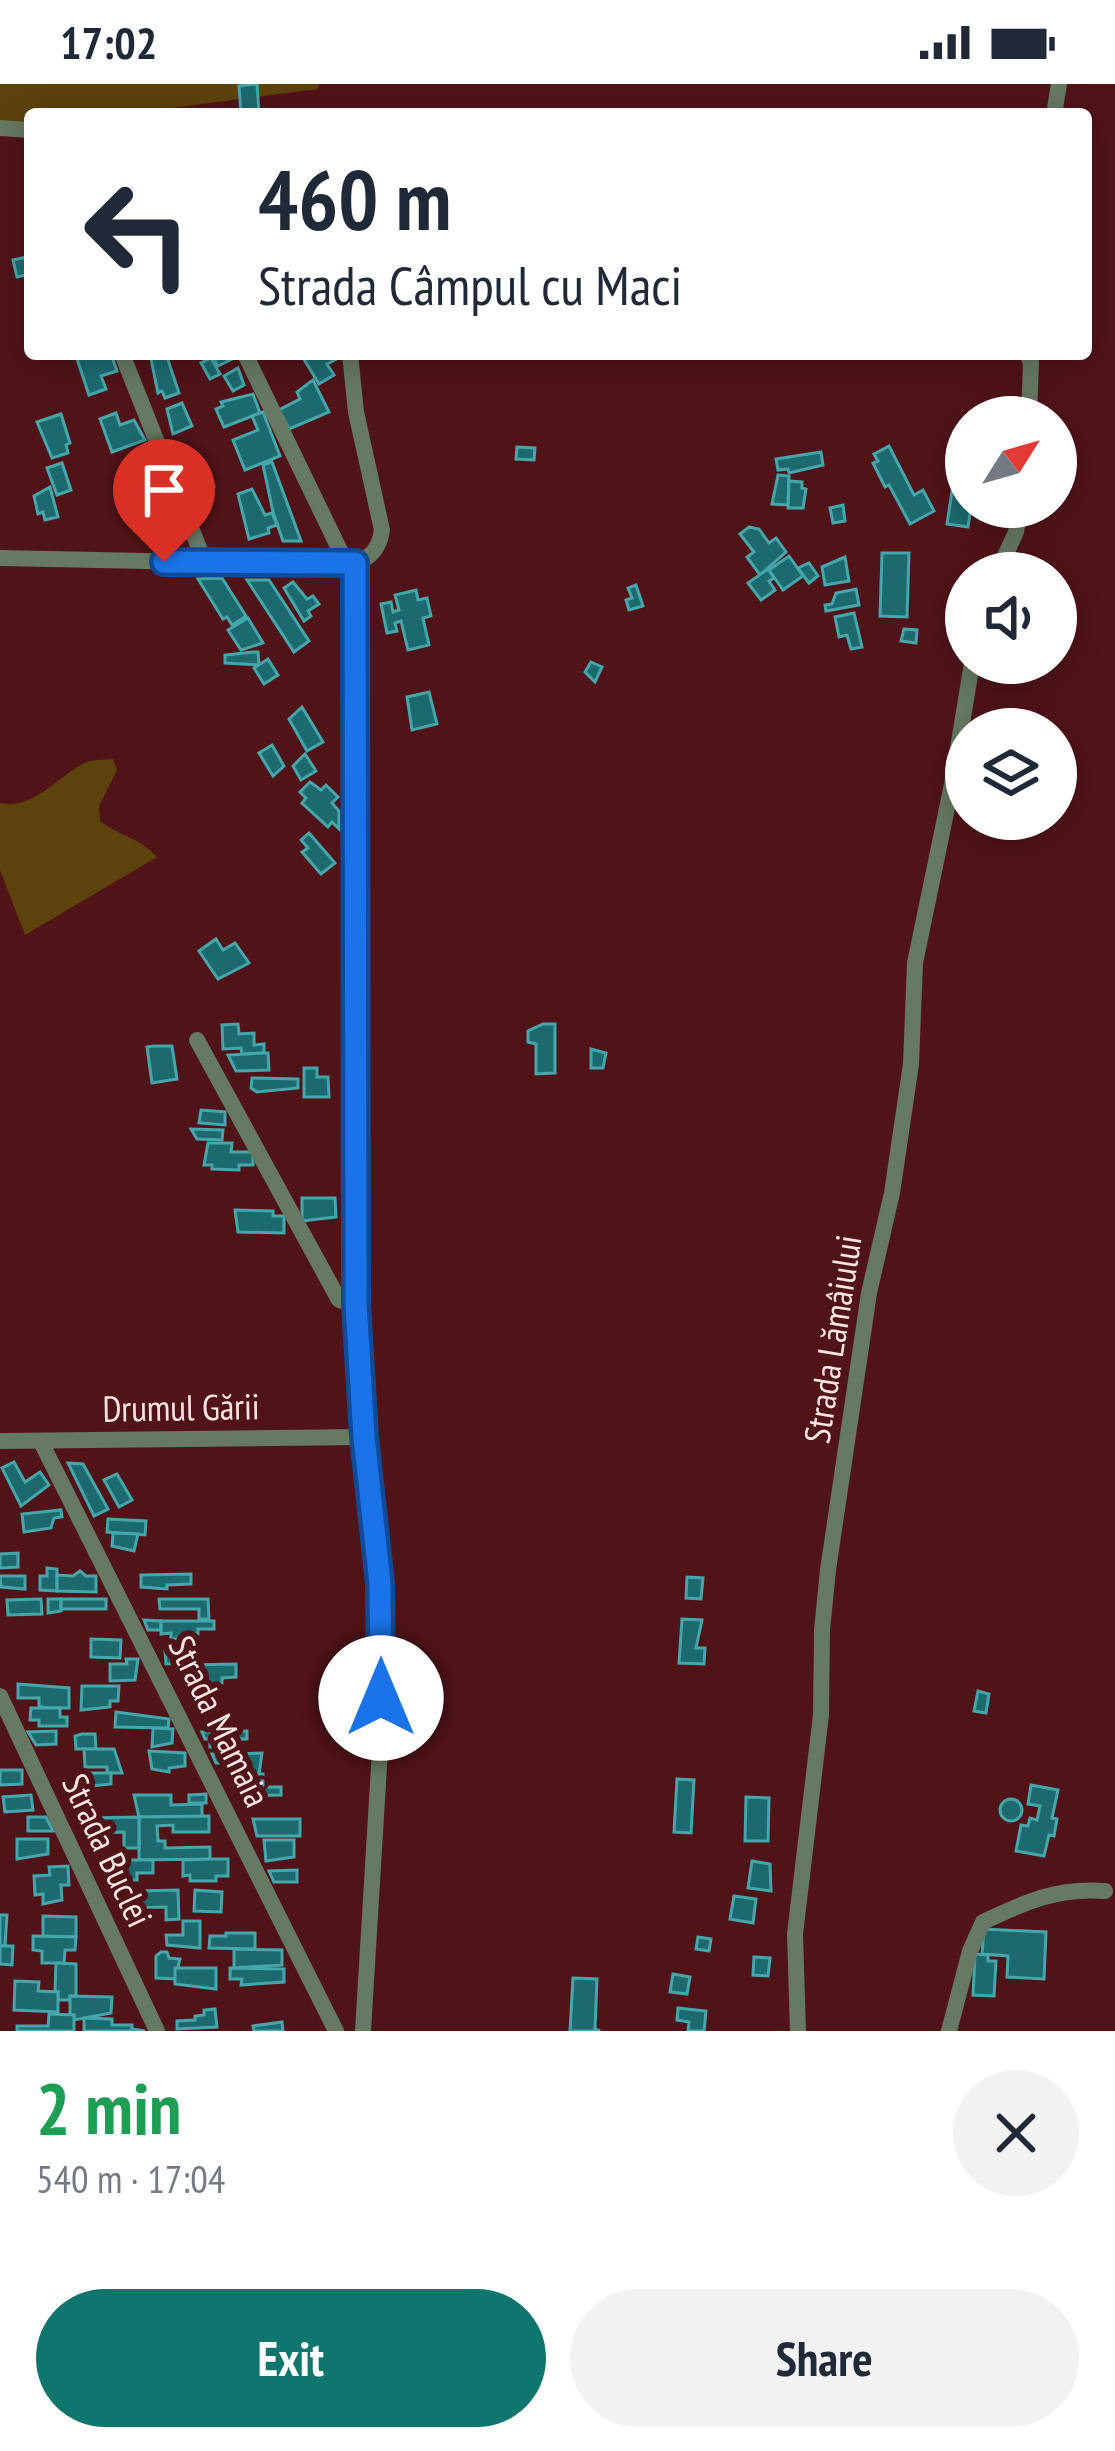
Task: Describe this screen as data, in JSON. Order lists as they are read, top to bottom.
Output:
{
  "streets": {
    "street": [
      "Strada Lămâiului",
      "Drumul Gării",
      "Strada Mamaia",
      "Strada Buclei"
    ]
  },
  "crossings": [
    ["Drumul Gării", "Strada Mamaia"]
  ],
  "north": "top right",
  "page": {
    "status": "17:02",
    "turn": ["460 m", "Strada Câmpul cu Maci"],
    "heading": ["2 min", "540 m · 17:04"],
    "buttons": ["Exit", "Share"]
  }
}
